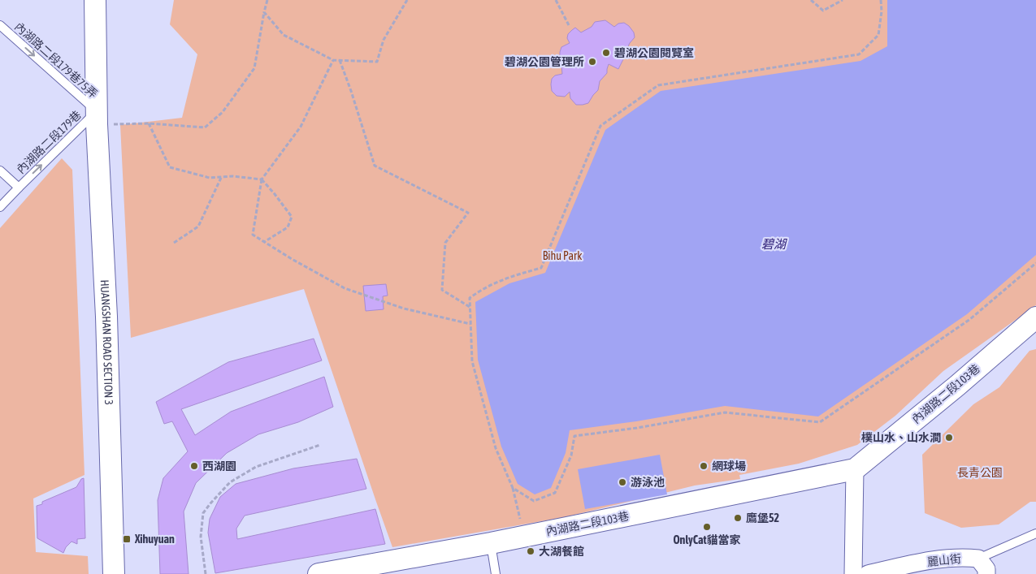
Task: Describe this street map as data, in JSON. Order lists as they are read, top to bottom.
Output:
{
  "streets": {
    "street": ["HUANGSHAN ROAD SECTION 3", "內湖路二段103巷", "麗山街"],
    "lane": ["內湖路二段179巷75弄", "內湖路二段179巷"]
  },
  "crossings": [
    ["內湖路二段179巷75弄", "內湖路二段179巷"],
    ["內湖路二段179巷75弄", "HUANGSHAN ROAD SECTION 3"],
    ["內湖路二段179巷", "HUANGSHAN ROAD SECTION 3"]
  ],
  "one_way": ["內湖路二段179巷75弄", "內湖路二段179巷"],
  "water": ["碧湖"],
  "parks": ["Bihu Park", "長青公園"],
  "places": {
    "other": [
      "碧湖公園閱覽室",
      "碧湖公園管理所",
      "樸山水、山水澗",
      "西湖園",
      "網球場",
      "游泳池",
      "鷹堡52",
      "OnlyCat貓當家",
      "大湖餐館"
    ],
    "transit": ["Xihuyuan"]
  }
}
